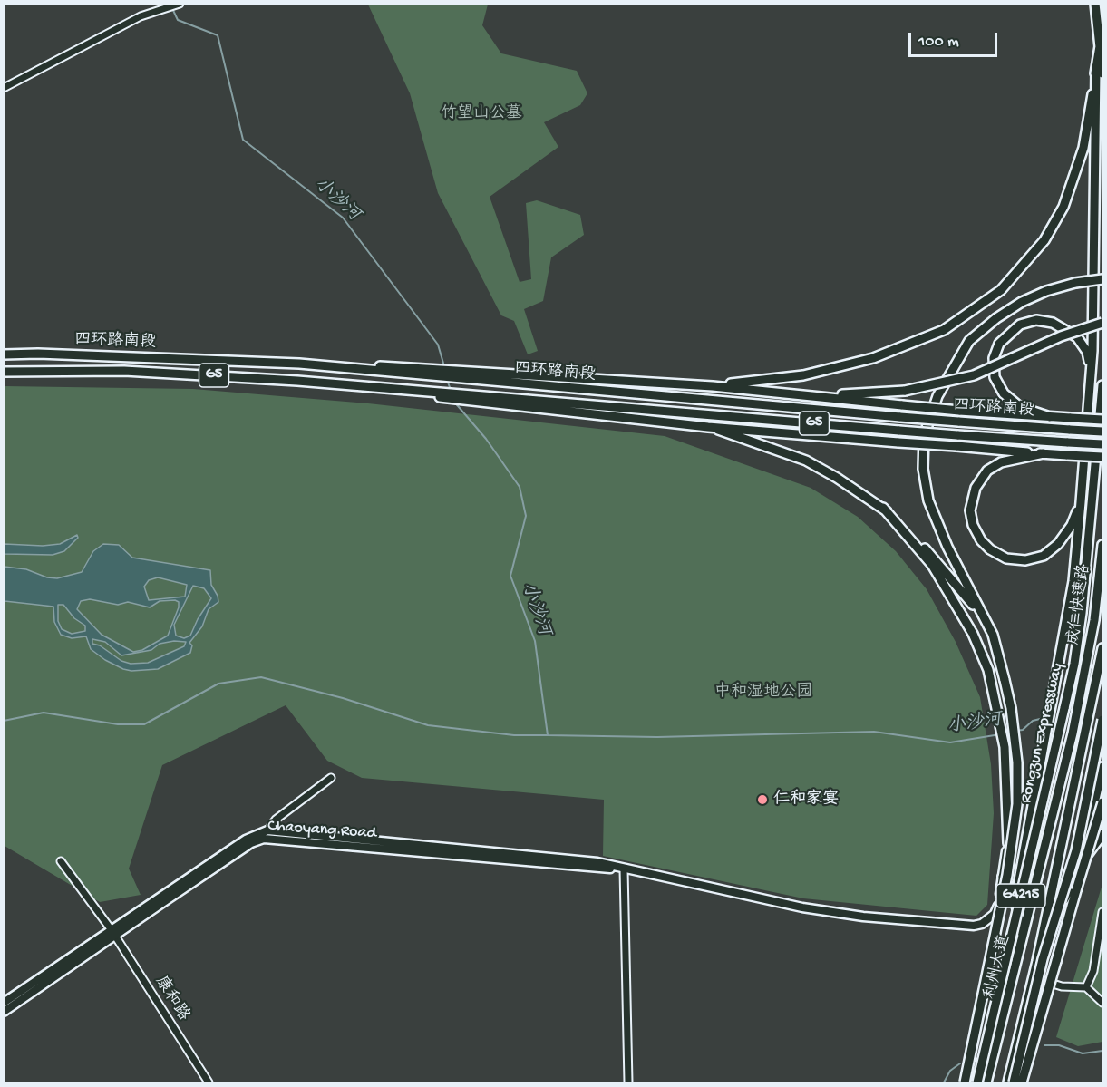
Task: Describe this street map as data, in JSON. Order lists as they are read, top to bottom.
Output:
{
  "streets": {
    "highway": [
      "四环路南段",
      "G5",
      "成仁快速路",
      "Rongzun Expressway",
      "G4215",
      "利州大道"
    ],
    "main road": ["Chaoyang Road"],
    "street": ["康和路"]
  },
  "crossings": [
    ["成仁快速路", "利州大道"],
    ["Chaoyang Road", "康和路"]
  ],
  "water": ["小沙河"],
  "parks": ["竹望山公墓", "中和湿地公园"],
  "places": ["仁和家宴"],
  "scale_bar": "100 m"
}
